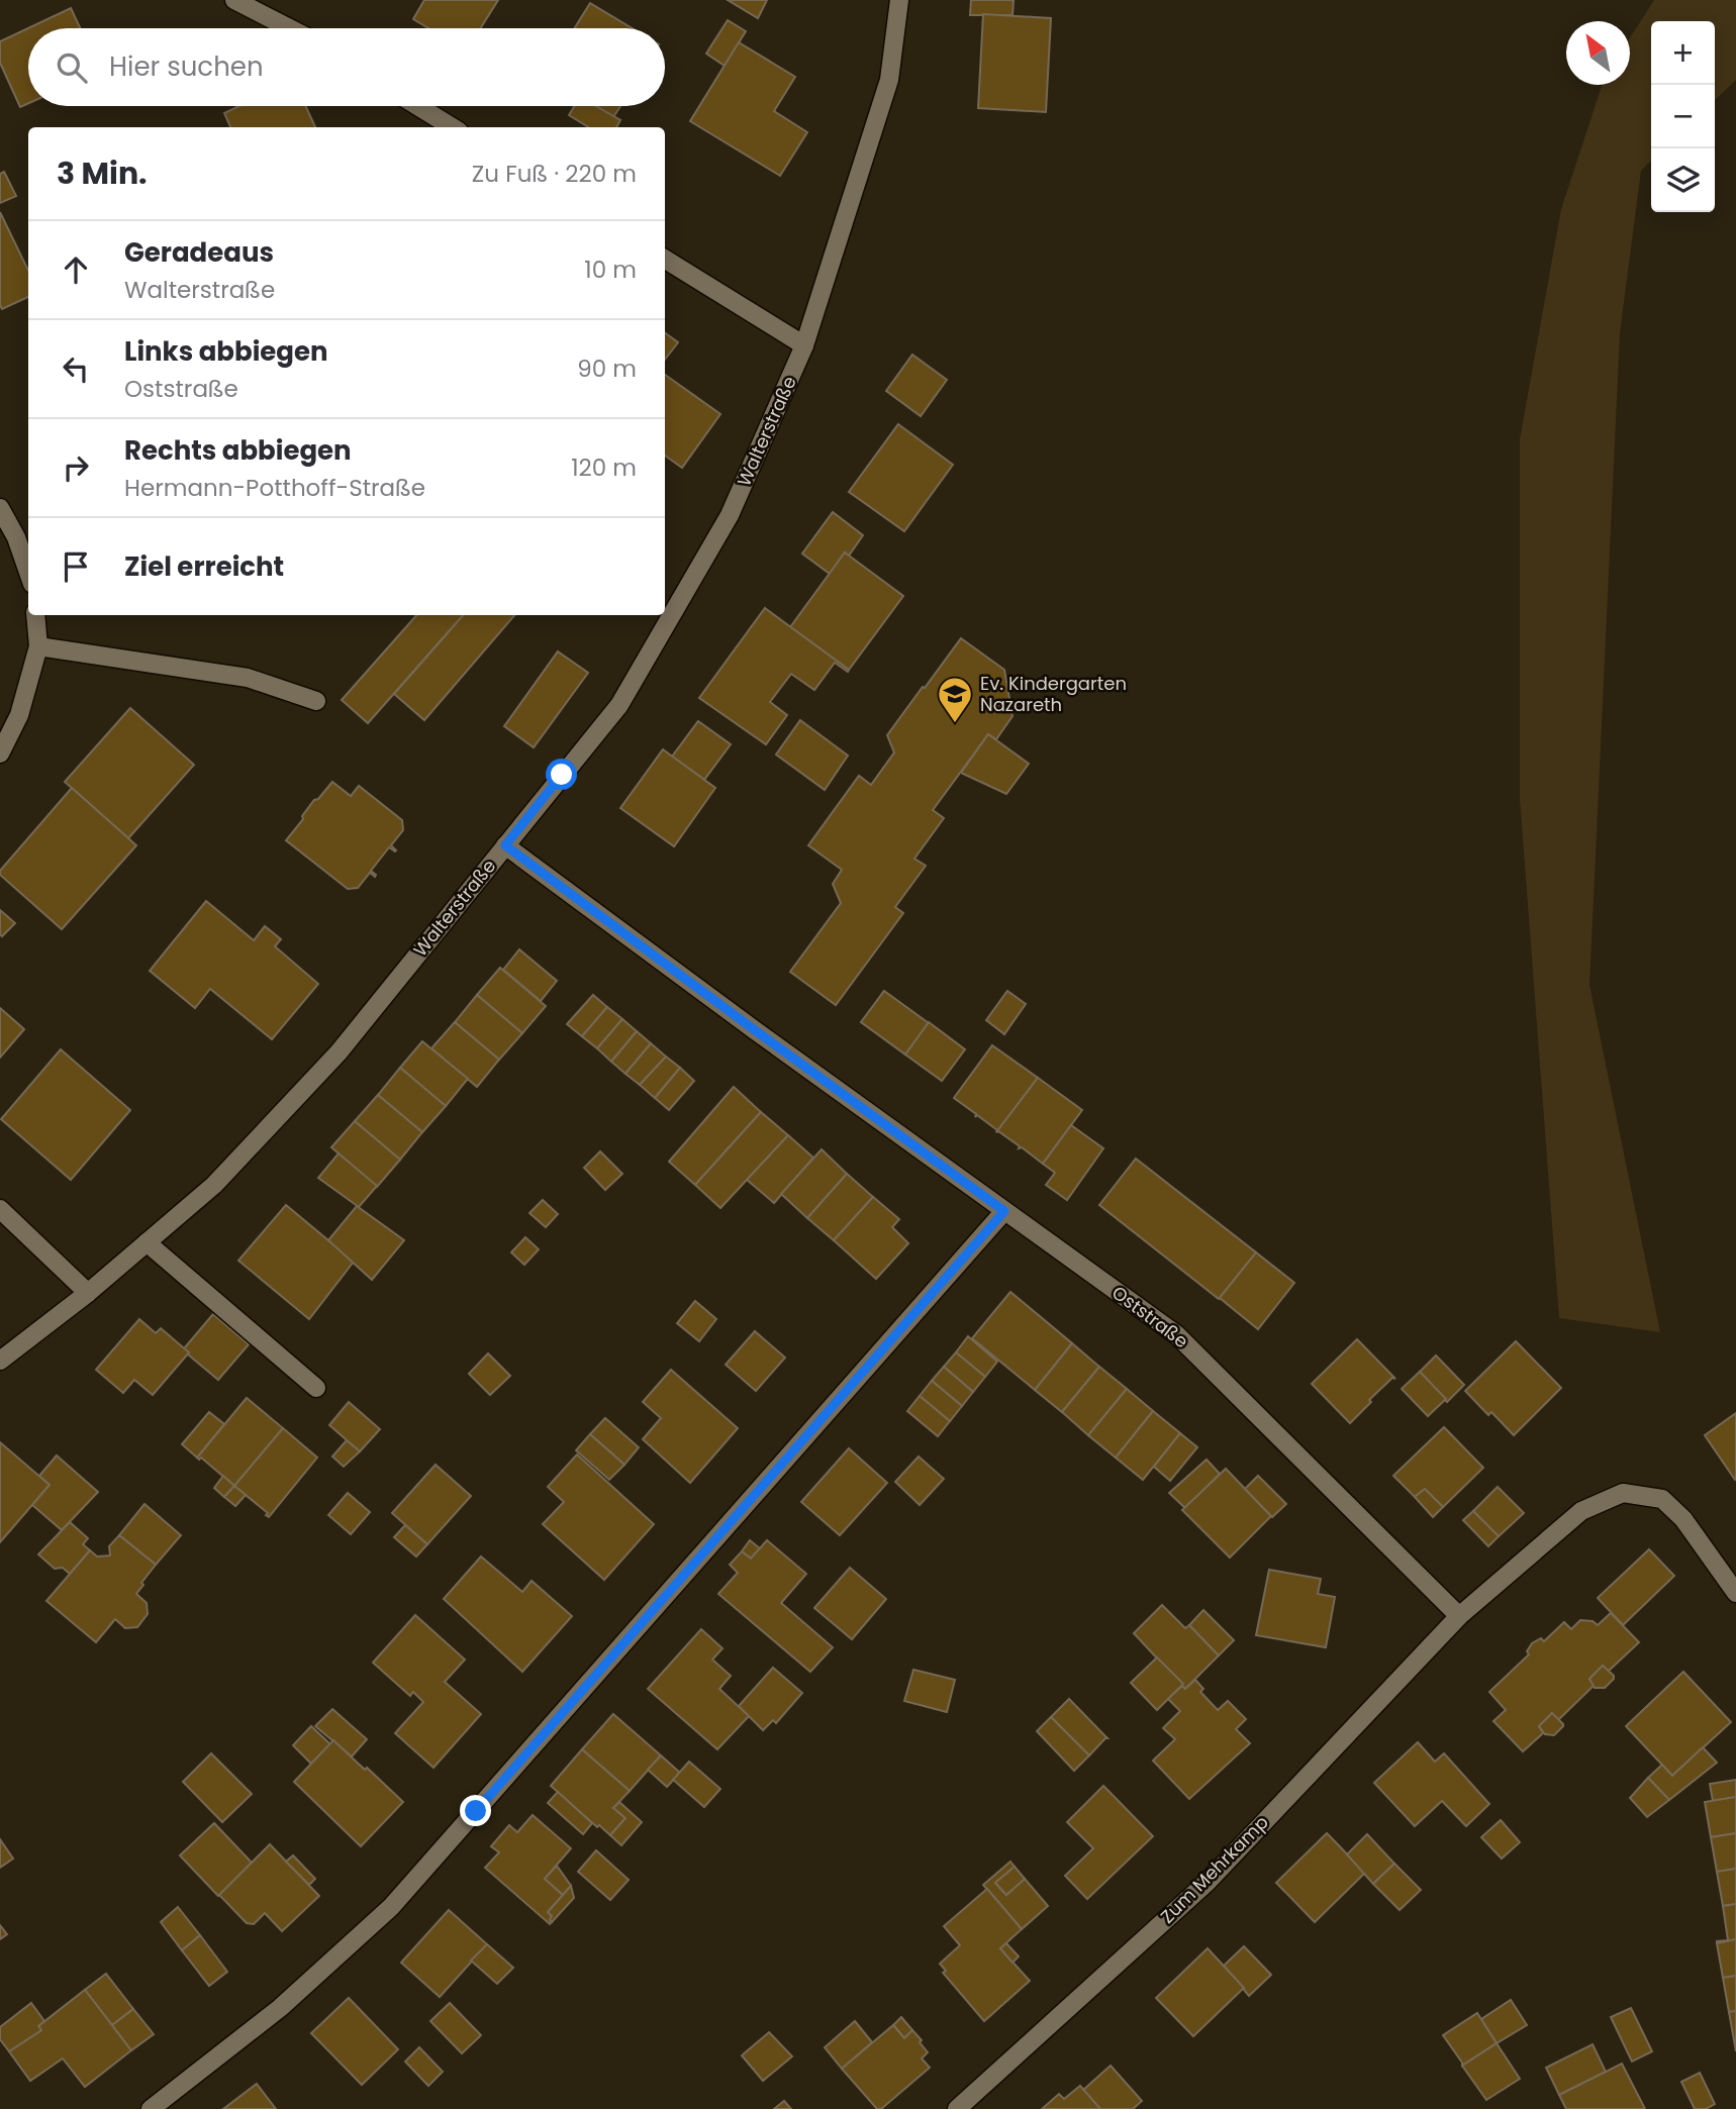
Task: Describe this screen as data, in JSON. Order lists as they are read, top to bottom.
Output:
{
  "streets": {
    "street": ["Walterstraße", "Oststraße", "Zum Mehrkamp"]
  },
  "crossings": [
    ["Walterstraße", "Oststraße"],
    ["Oststraße", "Zum Mehrkamp"]
  ],
  "places": {
    "school or university": ["Ev. Kindergarten Nazareth"]
  },
  "north": "top left",
  "page": {
    "map_buttons": ["+", "−"],
    "search": "Hier suchen",
    "heading": ["3 Min.", "Zu Fuß · 220 m"],
    "list": [
      ["Geradeaus", "Walterstraße", "10 m"],
      ["Links abbiegen", "Oststraße", "90 m"],
      ["Rechts abbiegen", "Hermann-Potthoff-Straße", "120 m"],
      "Ziel erreicht"
    ]
  }
}
